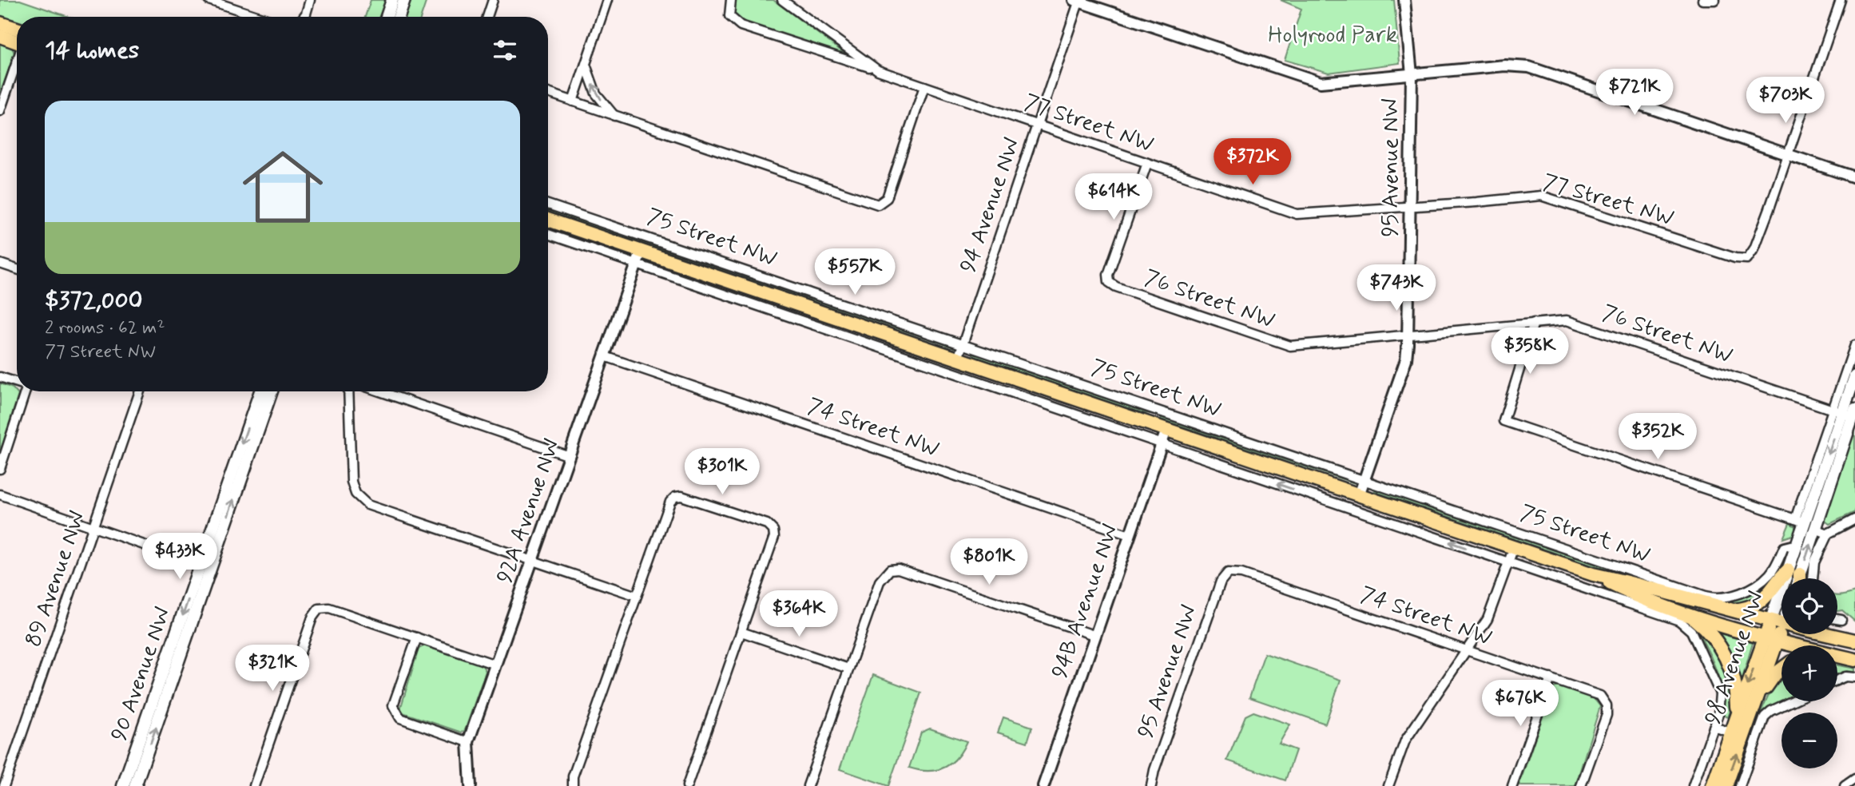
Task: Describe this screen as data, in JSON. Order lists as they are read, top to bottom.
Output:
{
  "streets": {
    "main road": ["75 Street NW", "98 Avenue NW", "90 Avenue NW"],
    "street": [
      "77 Street NW",
      "95 Avenue NW",
      "94 Avenue NW",
      "76 Street NW",
      "74 Street NW",
      "92A Avenue NW",
      "89 Avenue NW",
      "94B Avenue NW"
    ]
  },
  "crossings": [
    ["77 Street NW", "95 Avenue NW"],
    ["77 Street NW", "94 Avenue NW"],
    ["77 Street NW", "76 Street NW"],
    ["95 Avenue NW", "75 Street NW"],
    ["95 Avenue NW", "76 Street NW"],
    ["95 Avenue NW", "74 Street NW"],
    ["94 Avenue NW", "75 Street NW"],
    ["75 Street NW", "92A Avenue NW"],
    ["75 Street NW", "94B Avenue NW"],
    ["75 Street NW", "98 Avenue NW"],
    ["76 Street NW", "98 Avenue NW"],
    ["74 Street NW", "92A Avenue NW"],
    ["74 Street NW", "94B Avenue NW"]
  ],
  "parks": ["Holyrood Park"],
  "page": {
    "heading": "14 homes",
    "price": [
      "$721K",
      "$703K",
      "$372K",
      "$614K",
      "$557K",
      "$743K",
      "$358K",
      "$352K",
      "$301K",
      "$433K",
      "$801K",
      "$364K",
      "$321K",
      "$676K"
    ],
    "list": [
      {
        "name": "$372,000",
        "note": "2 rooms · 62 m² · 77 Street NW"
      }
    ],
    "map_buttons": ["+", "−"]
  }
}
